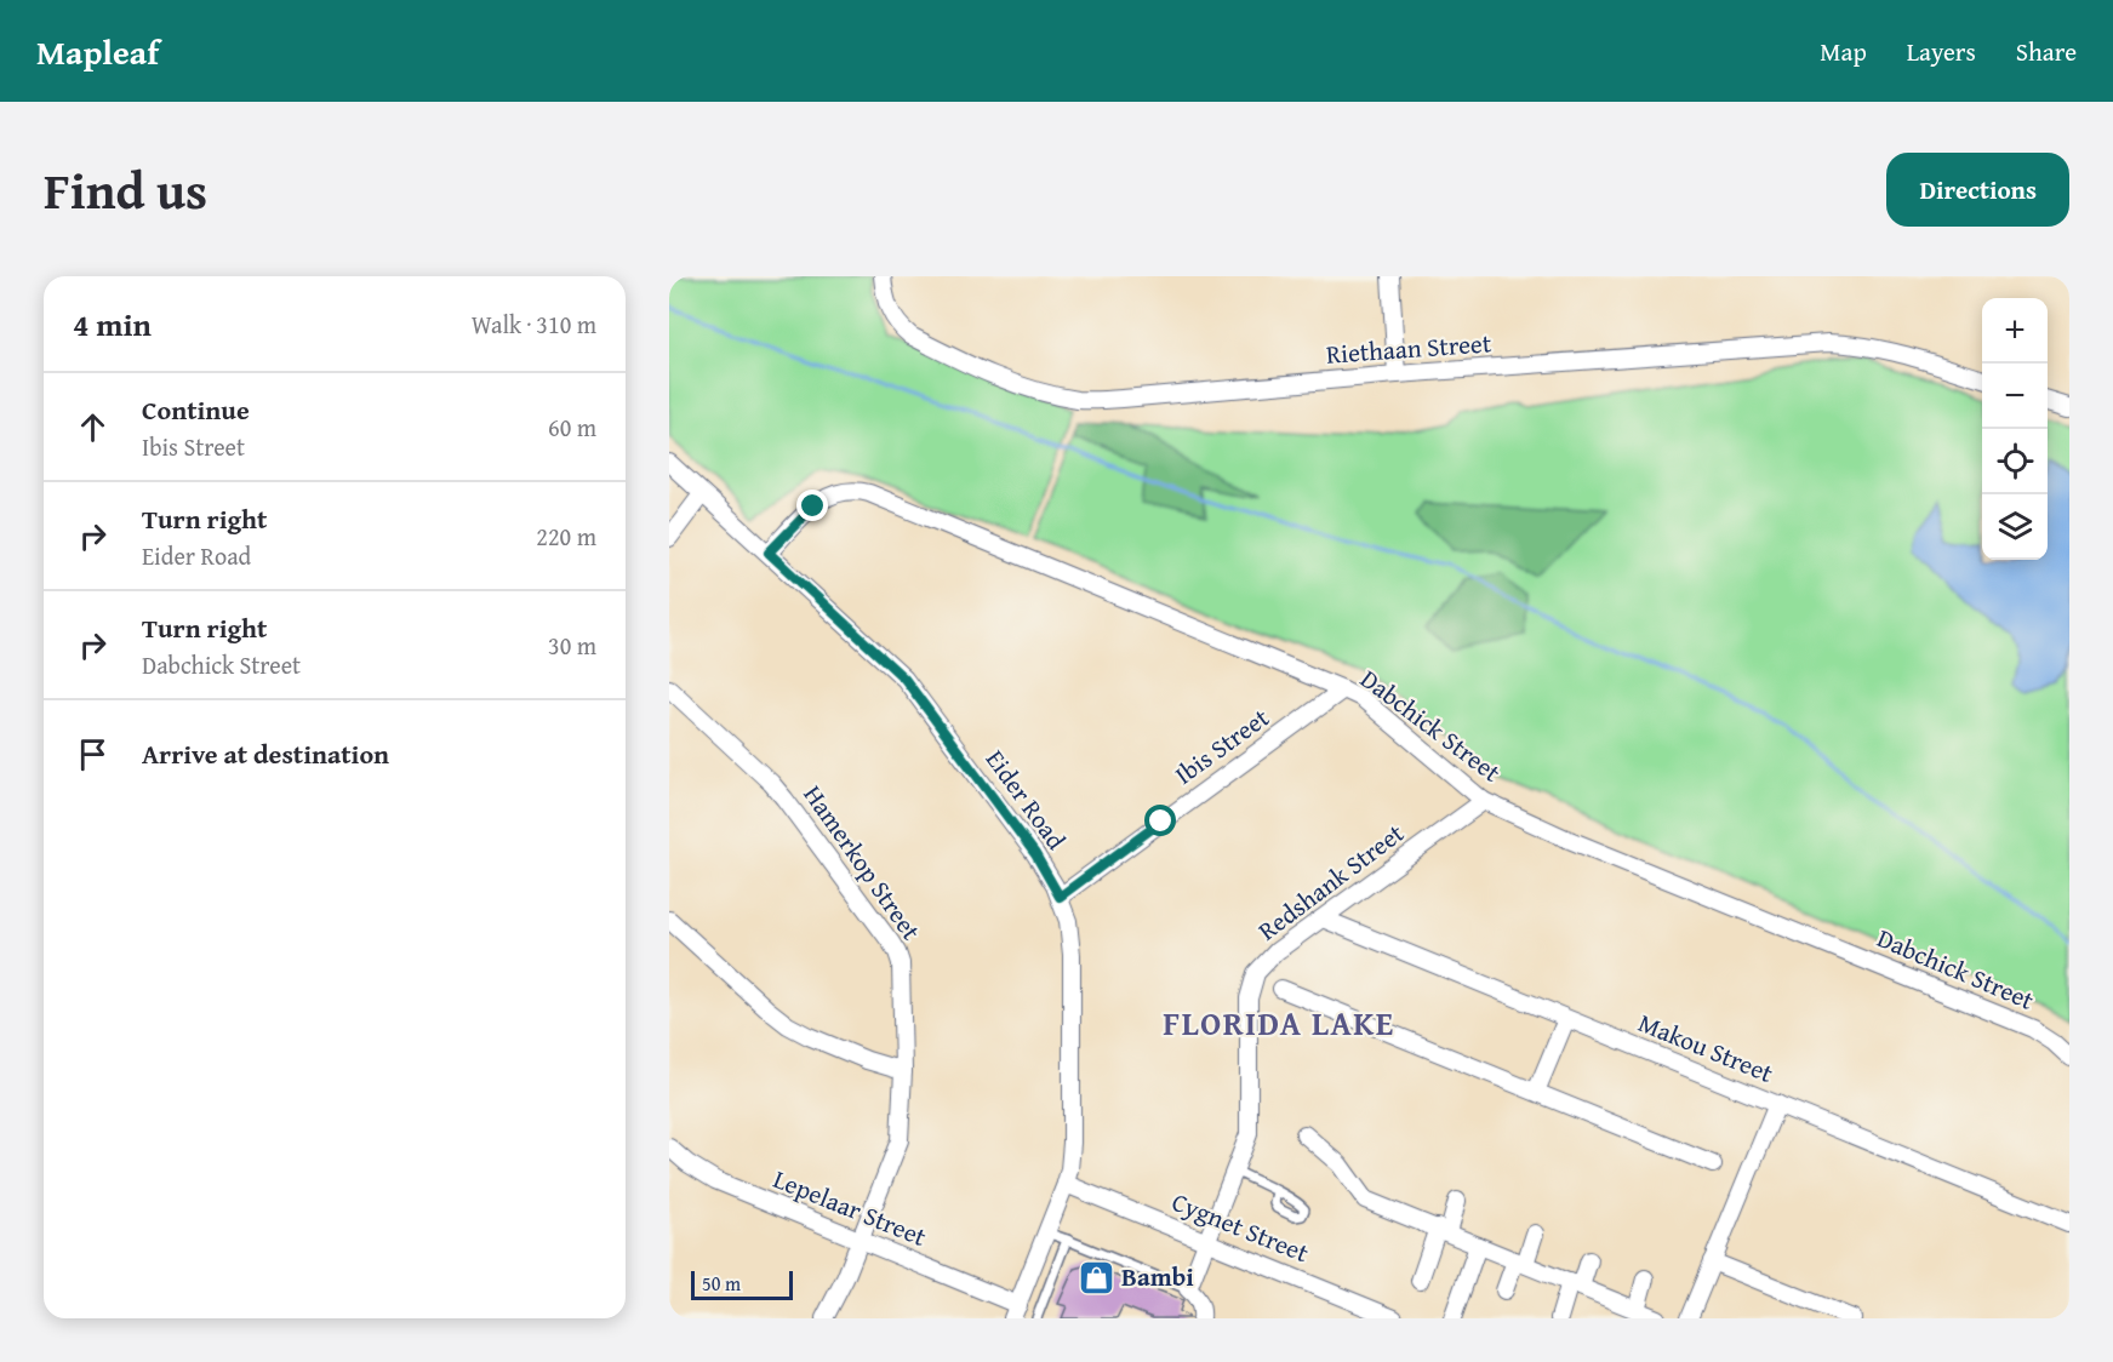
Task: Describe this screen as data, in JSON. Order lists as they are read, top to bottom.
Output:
{
  "streets": {
    "street": [
      "Riethaan Street",
      "Dabchick Street",
      "Ibis Street",
      "Eider Road",
      "Hamerkop Street",
      "Redshank Street",
      "Makou Street",
      "Lepelaar Street",
      "Cygnet Street"
    ]
  },
  "crossings": [
    ["Dabchick Street", "Ibis Street"],
    ["Dabchick Street", "Eider Road"],
    ["Dabchick Street", "Redshank Street"],
    ["Ibis Street", "Eider Road"],
    ["Eider Road", "Lepelaar Street"],
    ["Eider Road", "Cygnet Street"],
    ["Hamerkop Street", "Lepelaar Street"],
    ["Redshank Street", "Makou Street"],
    ["Redshank Street", "Cygnet Street"]
  ],
  "districts": ["FLORIDA LAKE"],
  "places": {
    "shop": ["Bambi"]
  },
  "scale_bar": "50 m",
  "page": {
    "header": "Mapleaf",
    "nav": ["Map", "Layers", "Share"],
    "title": "Find us",
    "buttons": "Directions",
    "heading": ["4 min", "Walk · 310 m"],
    "map_buttons": ["+", "−"],
    "list": [
      ["Continue", "Ibis Street", "60 m"],
      ["Turn right", "Eider Road", "220 m"],
      ["Turn right", "Dabchick Street", "30 m"],
      "Arrive at destination"
    ],
    "scale": "50 m"
  }
}
